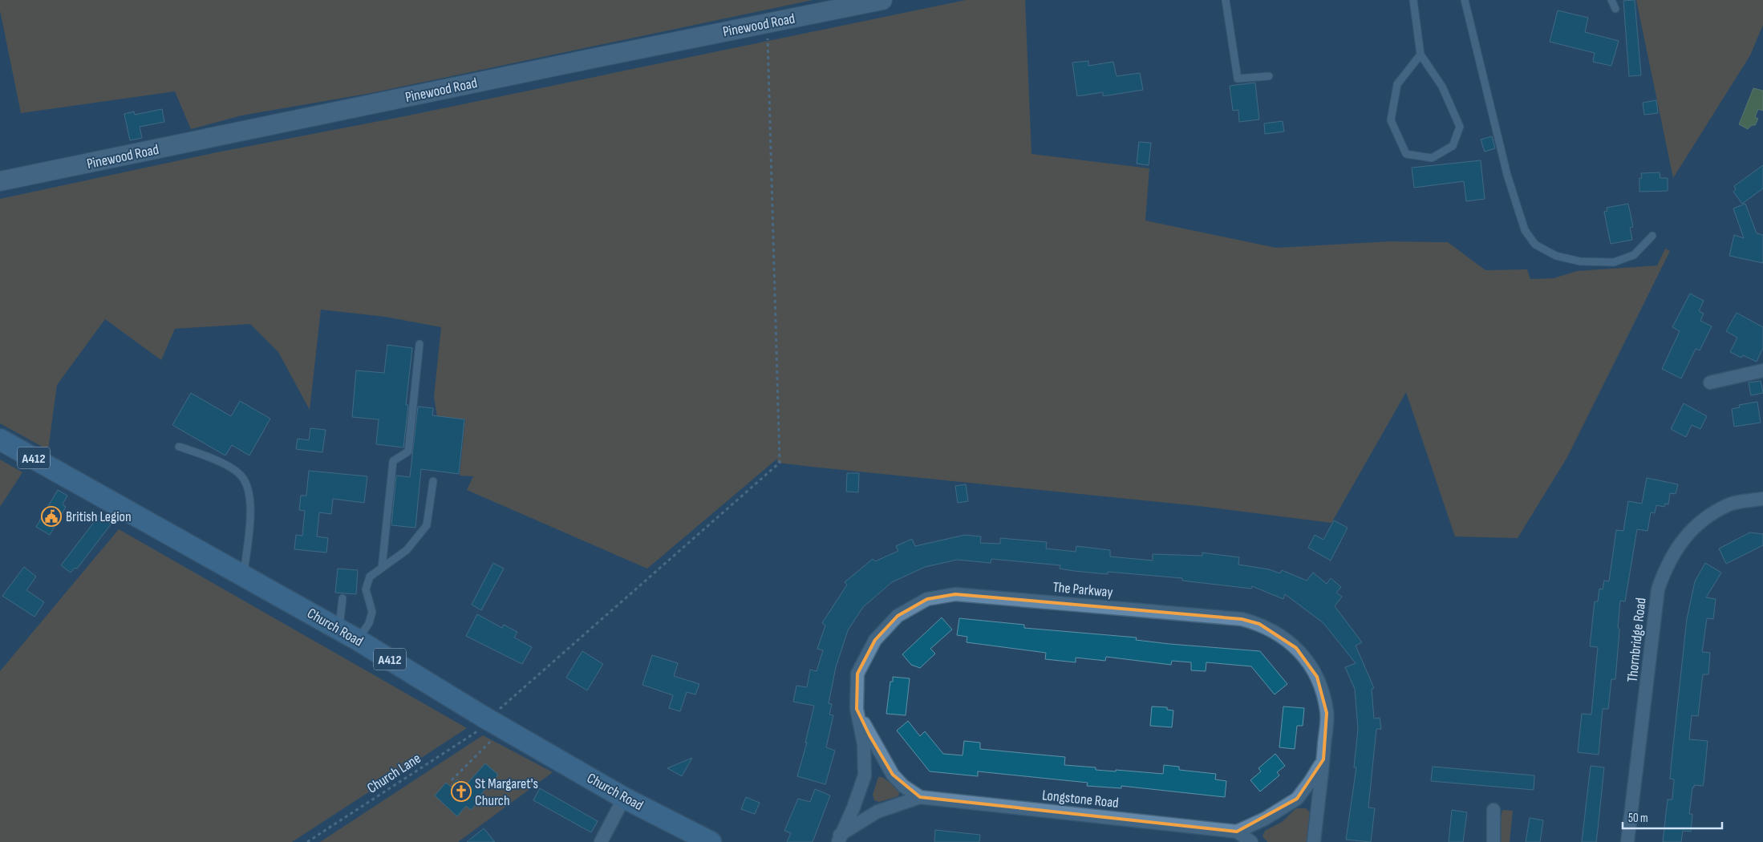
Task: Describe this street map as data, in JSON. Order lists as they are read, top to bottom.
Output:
{
  "streets": {
    "main road": ["A412", "Church Road"],
    "street": [
      "Pinewood Road",
      "The Parkway",
      "Thornbridge Road",
      "Longstone Road"
    ],
    "path": ["Church Lane"]
  },
  "crossings": [
    ["Pinewood Road", "Church Lane"],
    ["Church Road", "Church Lane"]
  ],
  "places": {
    "public building": ["British Legion"],
    "church": ["St Margaret's Church"]
  },
  "scale_bar": "50 m"
}
